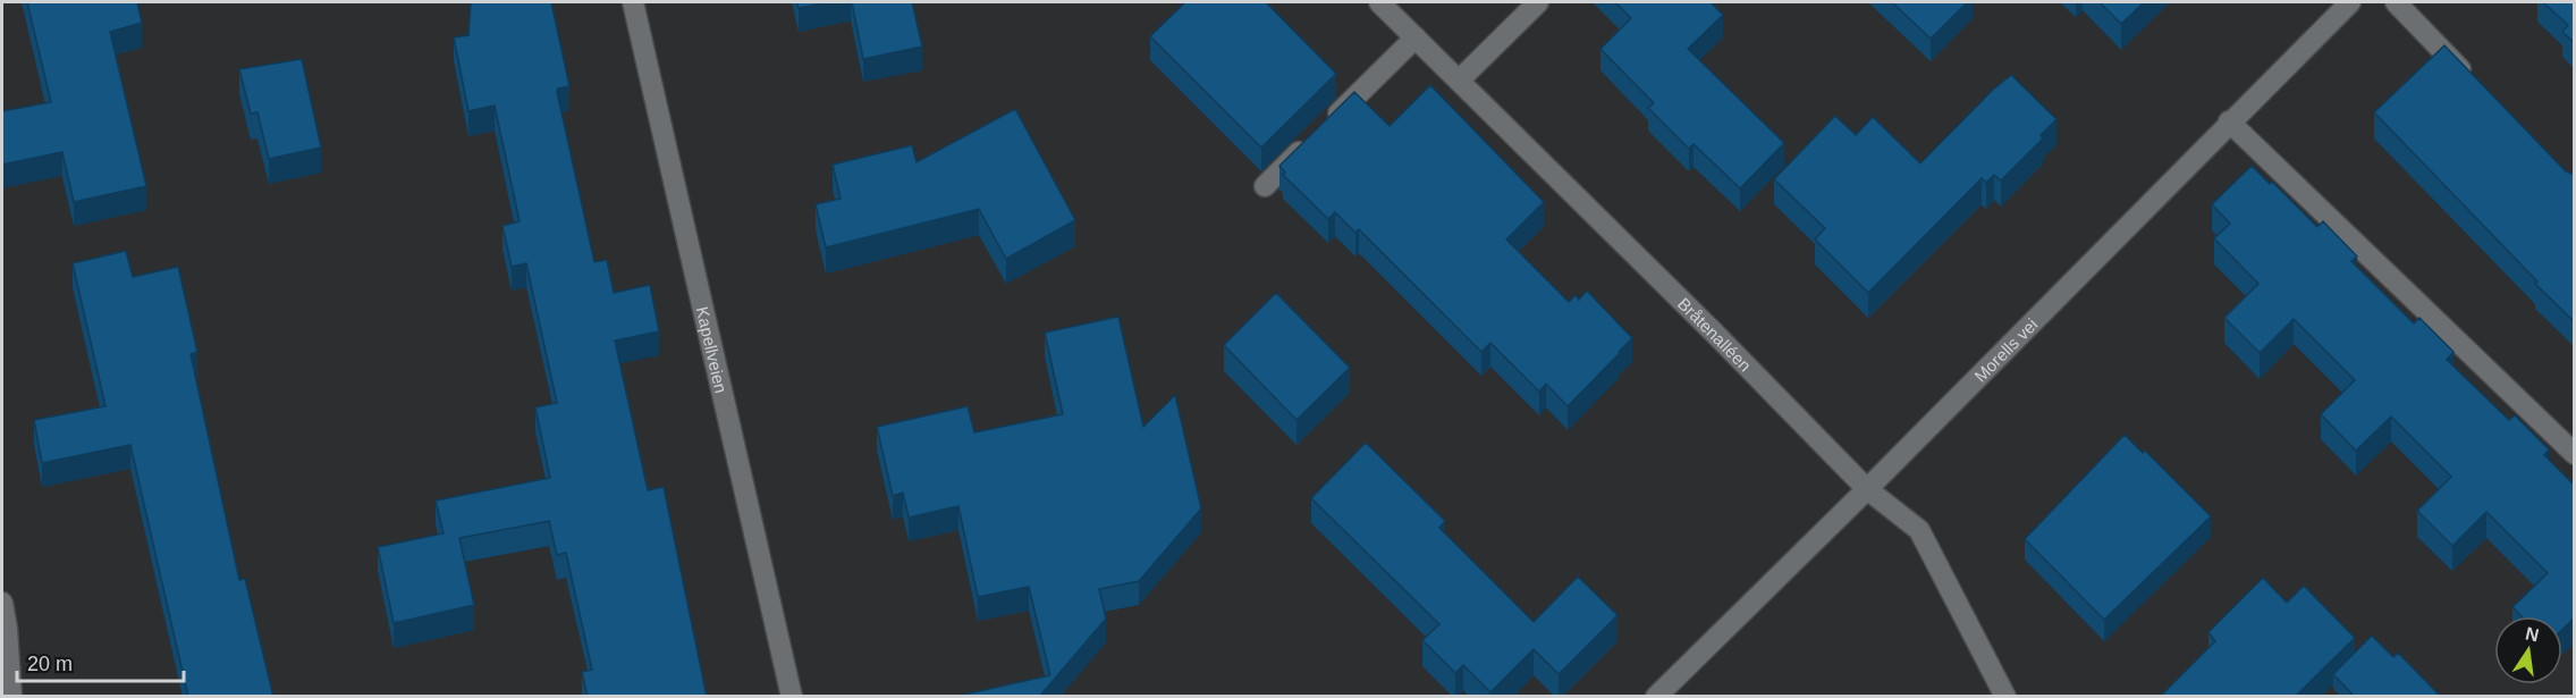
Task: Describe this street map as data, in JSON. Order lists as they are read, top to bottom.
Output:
{
  "streets": {
    "street": ["Bråtenalléen", "Kapellveien", "Morells vei"]
  },
  "crossings": [
    ["Bråtenalléen", "Morells vei"]
  ],
  "scale_bar": "20 m",
  "north": "top"
}
